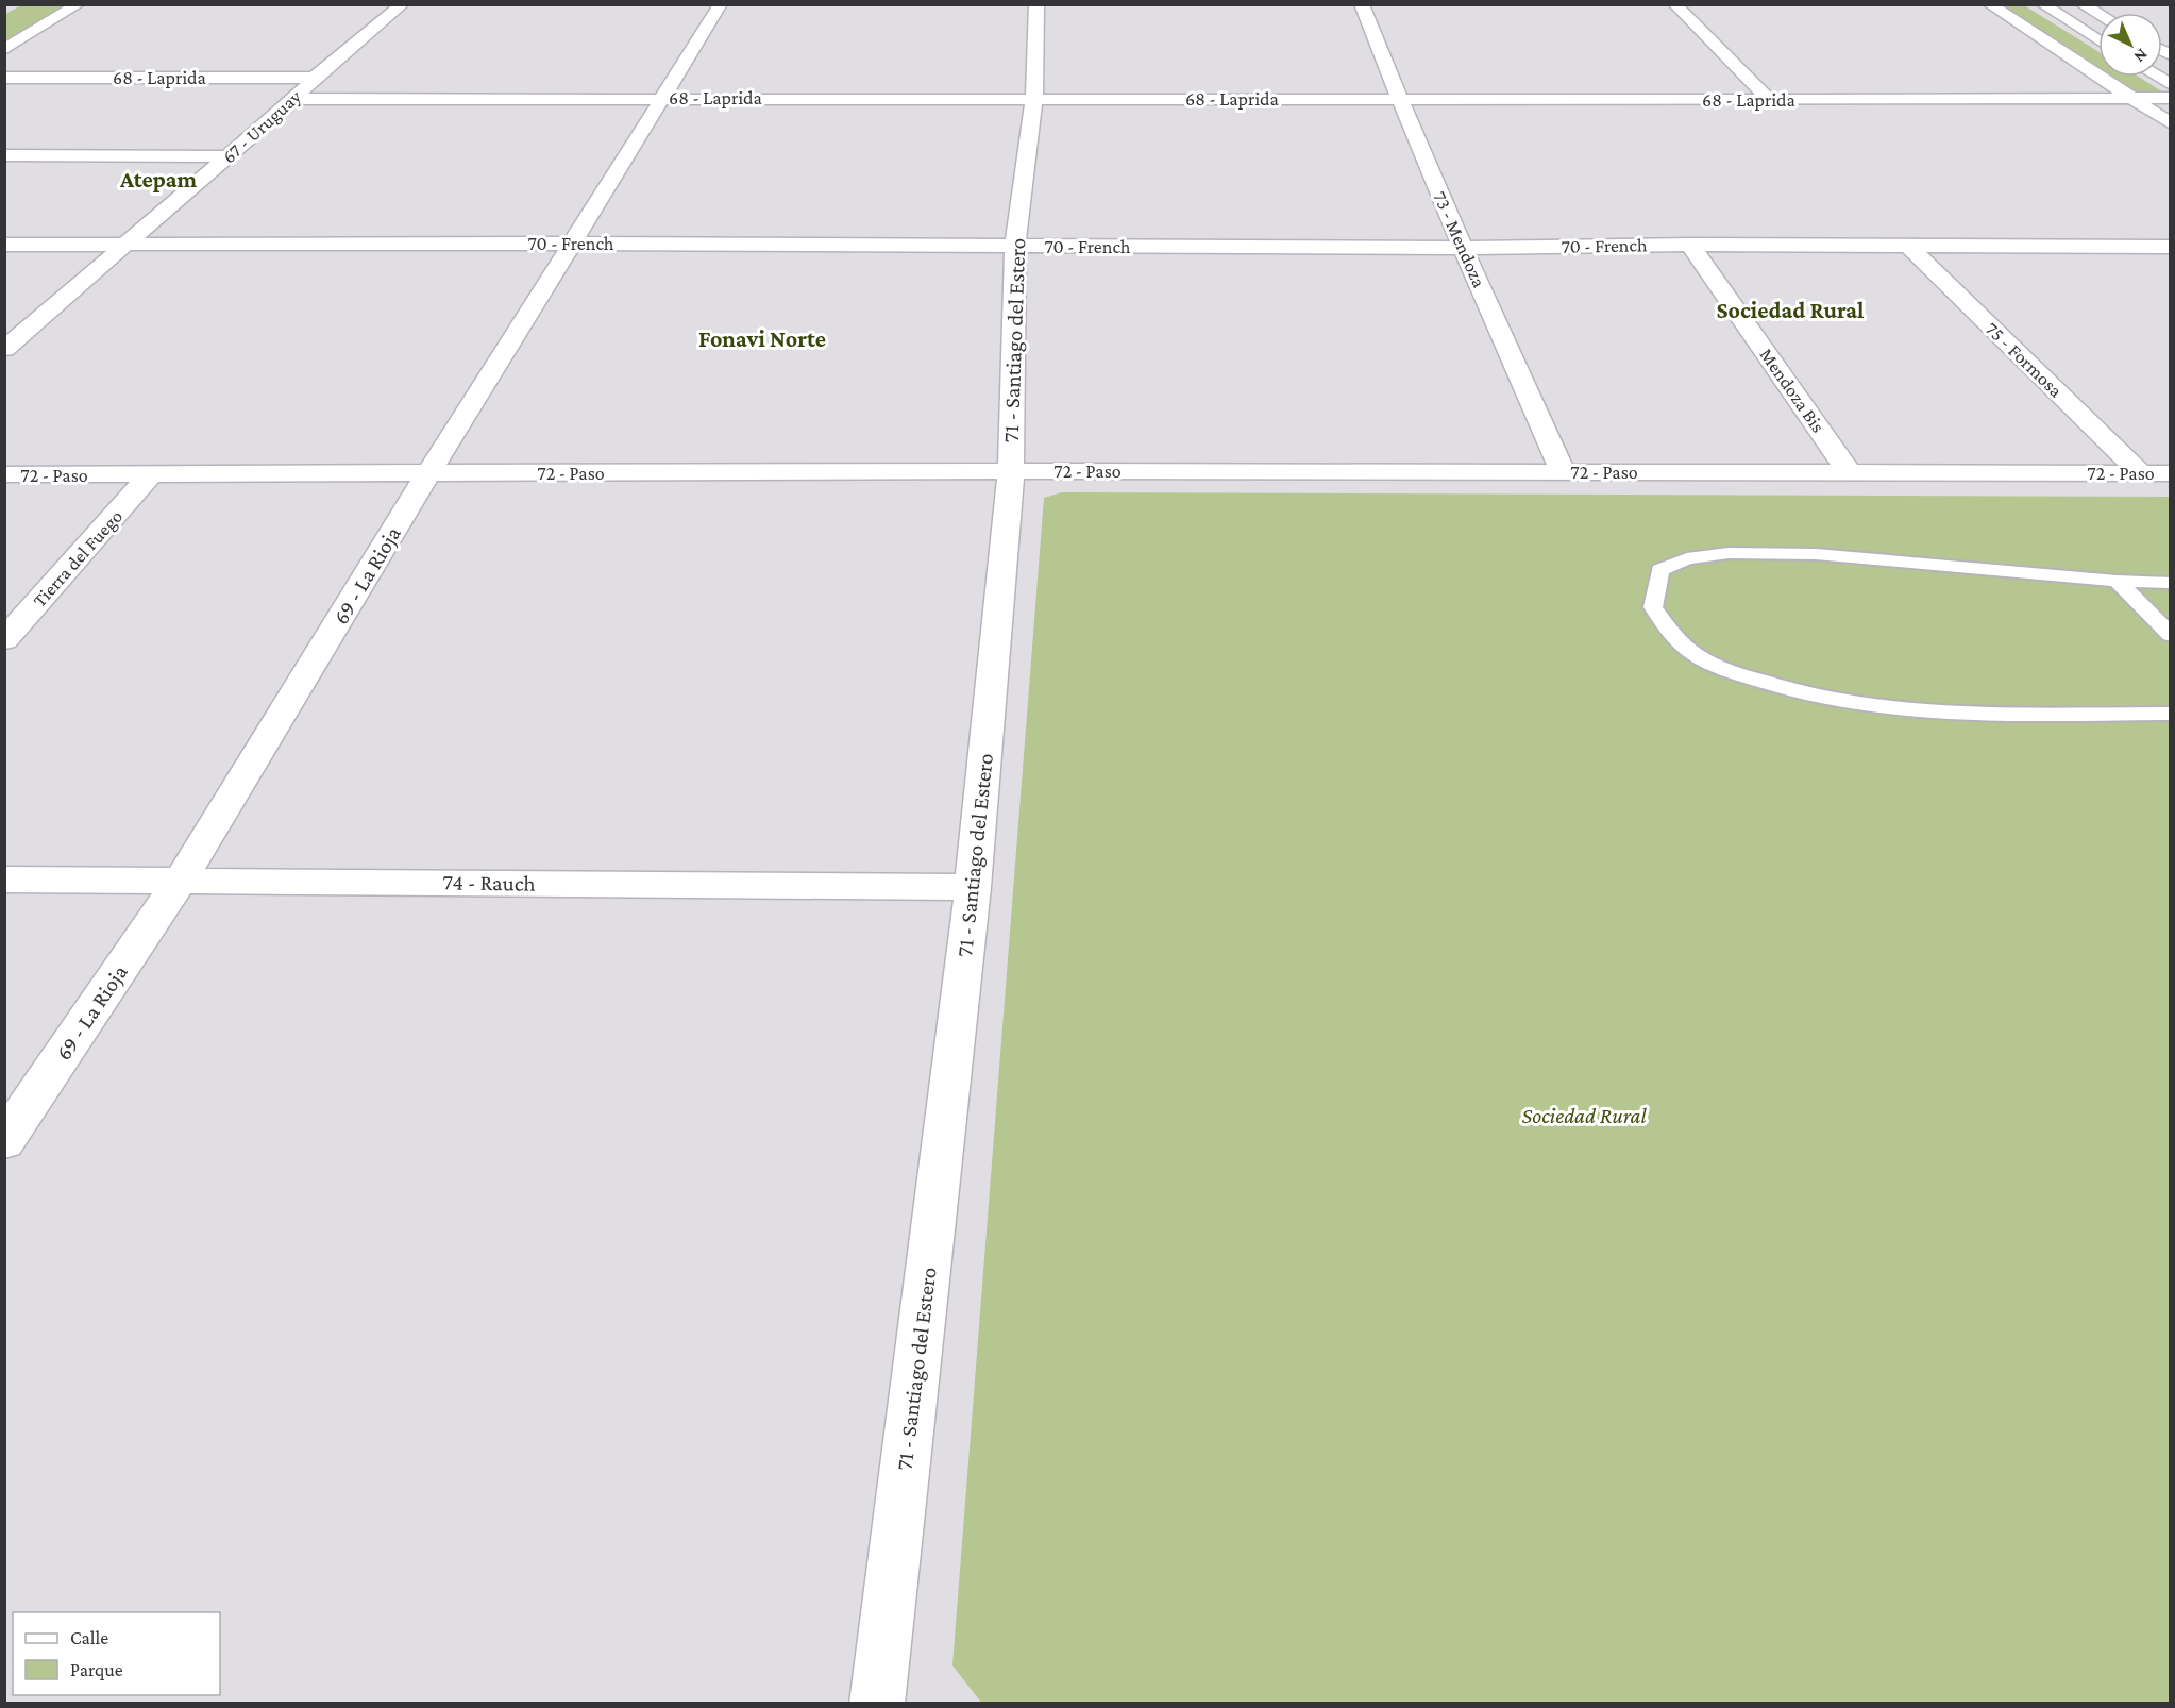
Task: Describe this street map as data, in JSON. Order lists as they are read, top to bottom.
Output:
{
  "streets": {
    "main road": [
      "68 - Laprida",
      "67 - Uruguay",
      "73 - Mendoza",
      "70 - French",
      "71 - Santiago del Estero",
      "75 - Formosa",
      "Mendoza Bis",
      "72 - Paso",
      "Tierra del Fuego",
      "69 - La Rioja",
      "74 - Rauch"
    ]
  },
  "crossings": [
    ["68 - Laprida", "67 - Uruguay"],
    ["68 - Laprida", "73 - Mendoza"],
    ["68 - Laprida", "71 - Santiago del Estero"],
    ["68 - Laprida", "69 - La Rioja"],
    ["67 - Uruguay", "70 - French"],
    ["73 - Mendoza", "70 - French"],
    ["73 - Mendoza", "72 - Paso"],
    ["70 - French", "71 - Santiago del Estero"],
    ["70 - French", "75 - Formosa"],
    ["70 - French", "Mendoza Bis"],
    ["70 - French", "69 - La Rioja"],
    ["71 - Santiago del Estero", "72 - Paso"],
    ["71 - Santiago del Estero", "74 - Rauch"],
    ["75 - Formosa", "72 - Paso"],
    ["Mendoza Bis", "72 - Paso"],
    ["72 - Paso", "Tierra del Fuego"],
    ["72 - Paso", "69 - La Rioja"],
    ["69 - La Rioja", "74 - Rauch"]
  ],
  "districts": ["Atepam", "Sociedad Rural", "Fonavi Norte"],
  "parks": ["Sociedad Rural"],
  "legend": ["Calle", "Parque"],
  "north": "bottom right"
}
